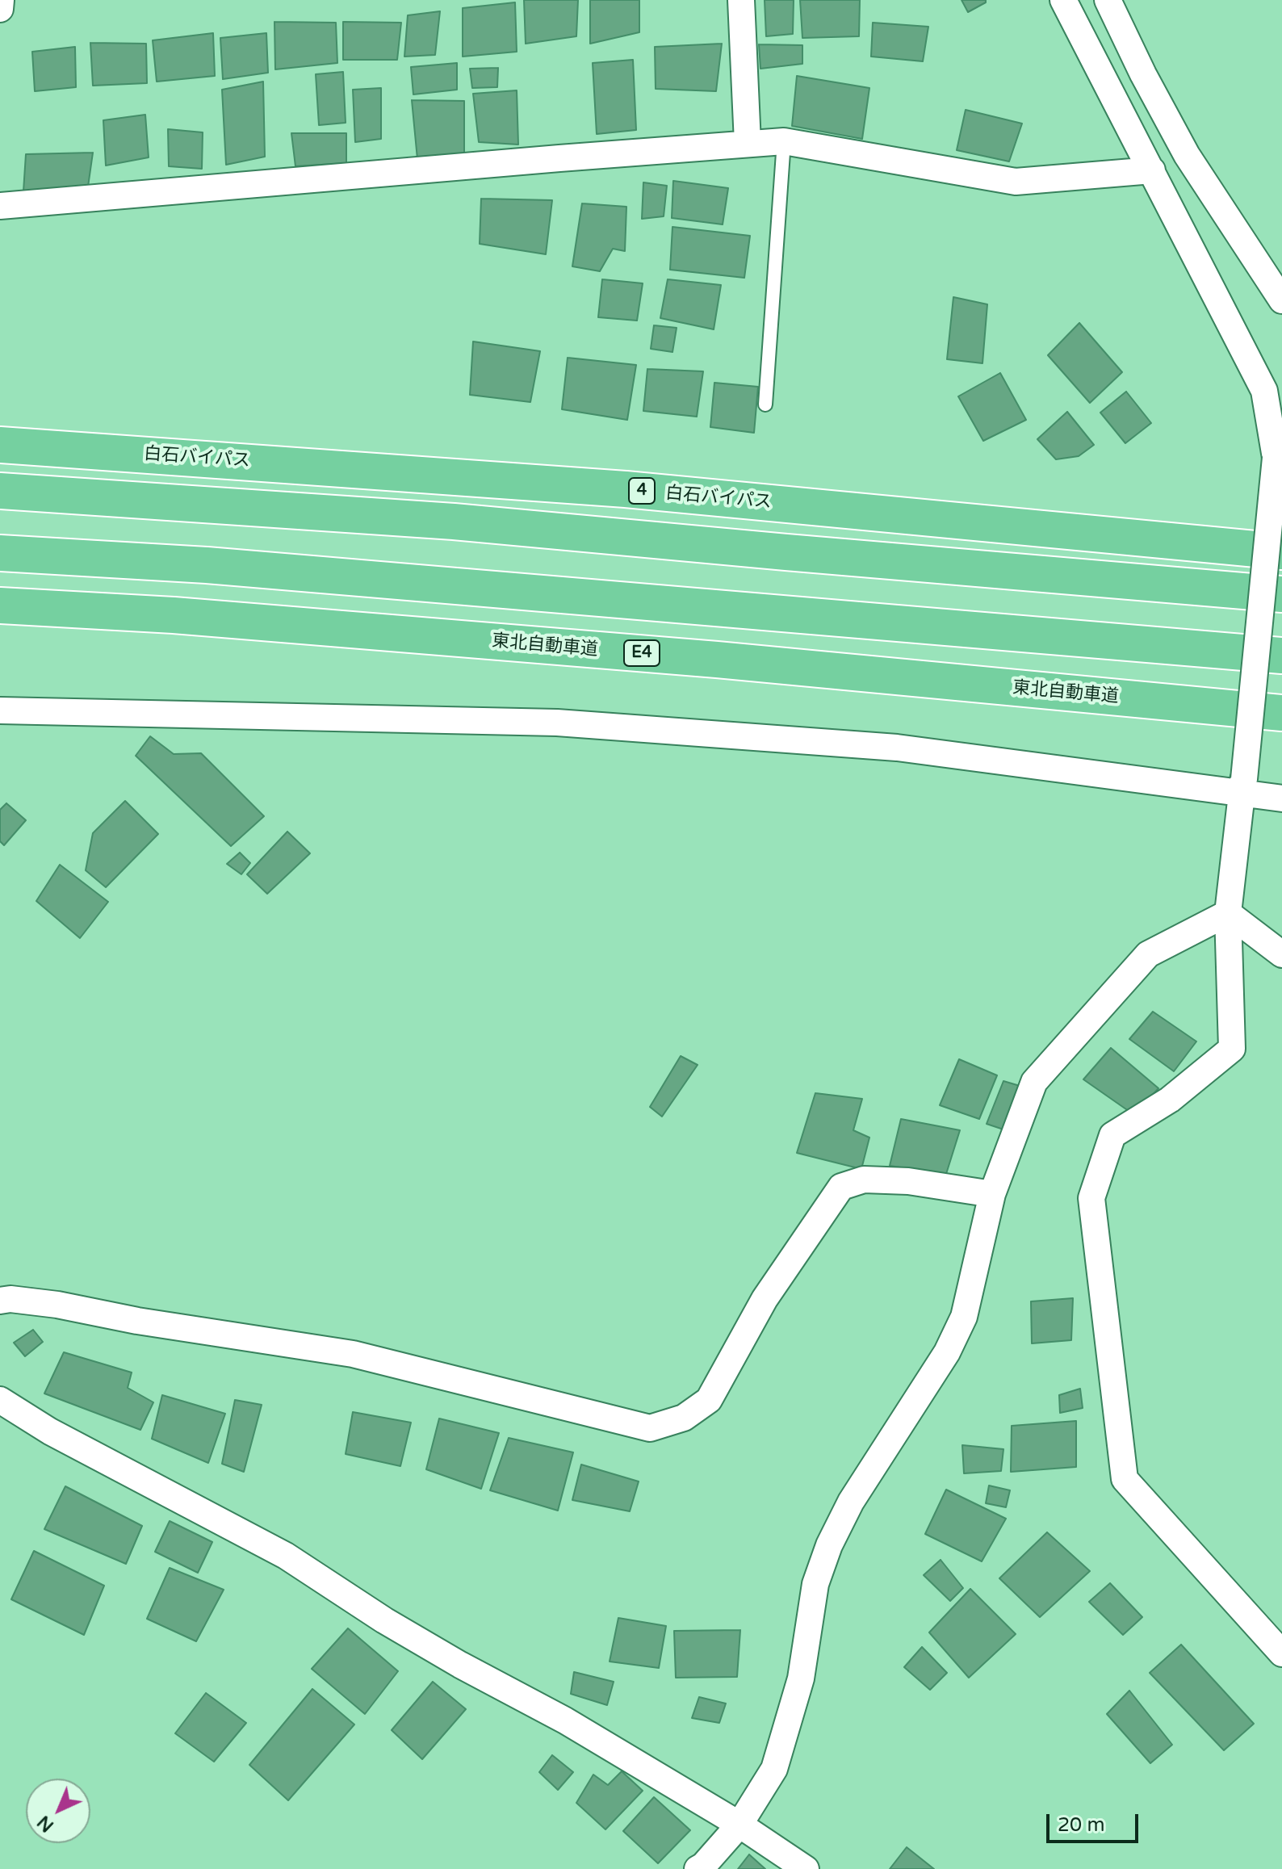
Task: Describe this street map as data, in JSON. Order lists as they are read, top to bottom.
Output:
{
  "streets": {
    "highway": [
      "白石バイパス",
      "4",
      "東北自動車道",
      "E4"
    ]
  },
  "scale_bar": "20 m",
  "north": "bottom left"
}
